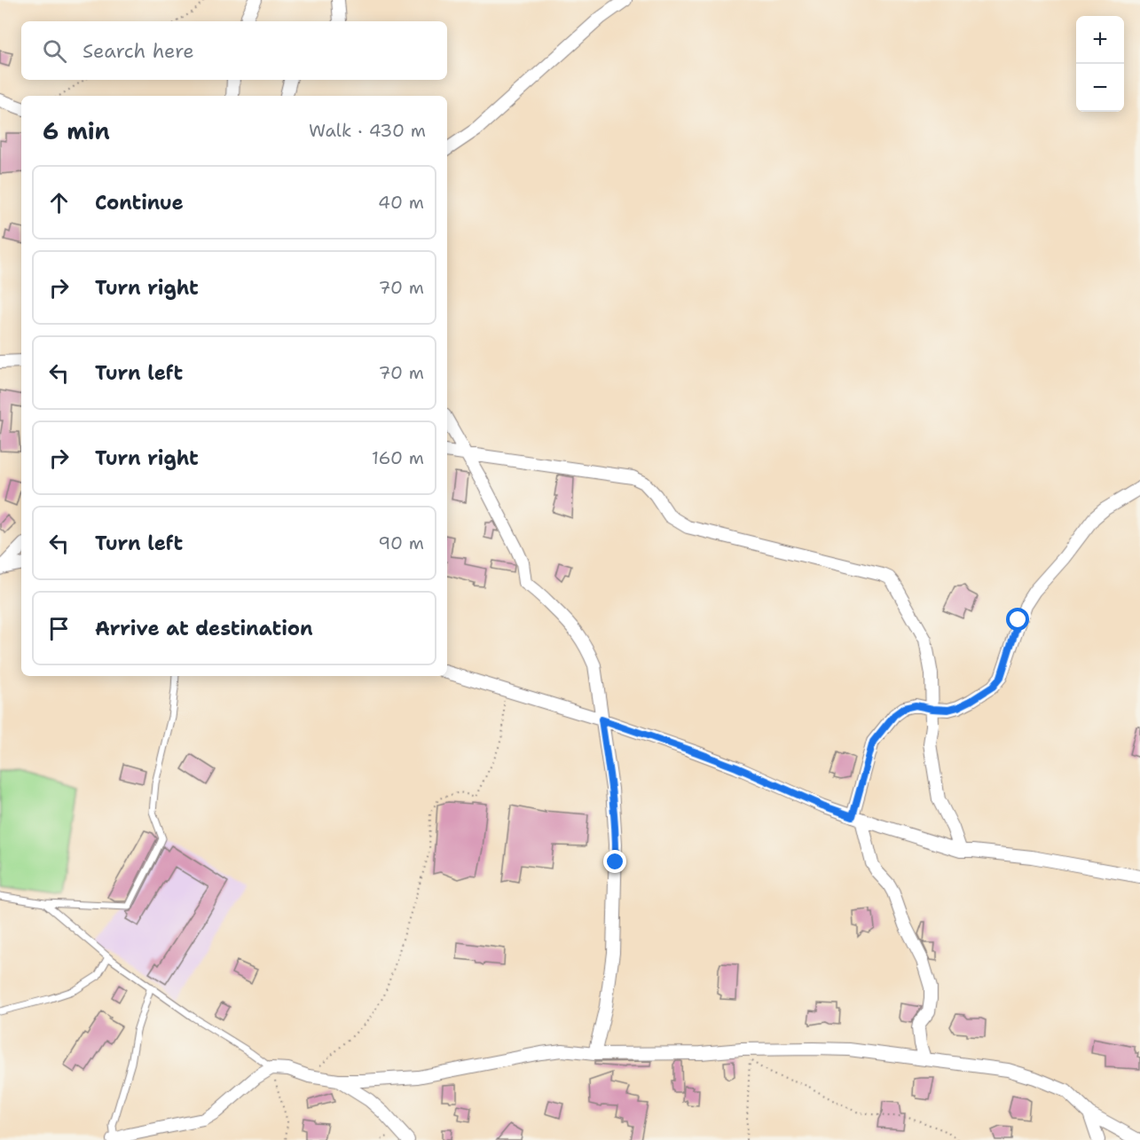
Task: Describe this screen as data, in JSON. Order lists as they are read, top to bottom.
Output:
{
  "page": {
    "map_buttons": ["+", "−"],
    "search": "Search here",
    "heading": ["6 min", "Walk · 430 m"],
    "list": [
      ["Continue", "40 m"],
      ["Turn right", "70 m"],
      ["Turn left", "70 m"],
      ["Turn right", "160 m"],
      ["Turn left", "90 m"],
      "Arrive at destination"
    ]
  }
}
